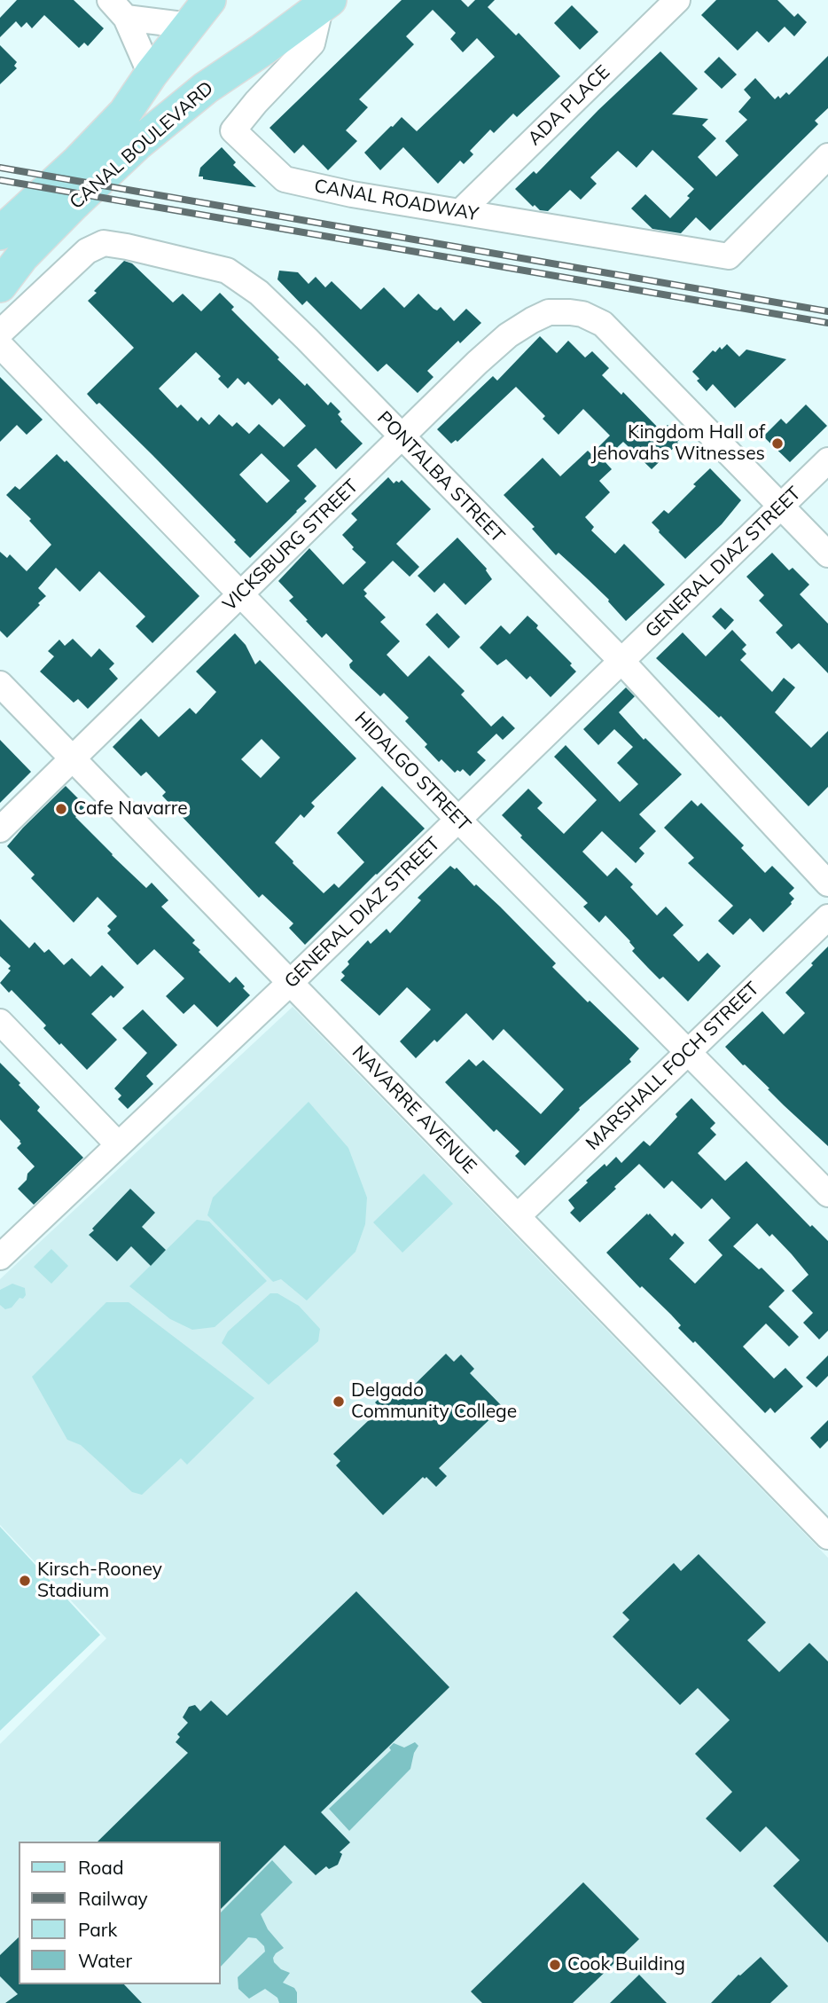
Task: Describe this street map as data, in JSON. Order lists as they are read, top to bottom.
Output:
{
  "streets": {
    "main road": ["CANAL BOULEVARD"],
    "street": [
      "ADA PLACE",
      "CANAL ROADWAY",
      "PONTALBA STREET",
      "VICKSBURG STREET",
      "GENERAL DIAZ STREET",
      "HIDALGO STREET",
      "MARSHALL FOCH STREET",
      "NAVARRE AVENUE"
    ]
  },
  "crossings": [
    ["ADA PLACE", "CANAL ROADWAY"],
    ["CANAL BOULEVARD", "CANAL ROADWAY"],
    ["PONTALBA STREET", "VICKSBURG STREET"],
    ["PONTALBA STREET", "GENERAL DIAZ STREET"],
    ["VICKSBURG STREET", "GENERAL DIAZ STREET"],
    ["VICKSBURG STREET", "HIDALGO STREET"],
    ["VICKSBURG STREET", "NAVARRE AVENUE"],
    ["GENERAL DIAZ STREET", "HIDALGO STREET"],
    ["GENERAL DIAZ STREET", "NAVARRE AVENUE"],
    ["HIDALGO STREET", "MARSHALL FOCH STREET"],
    ["MARSHALL FOCH STREET", "NAVARRE AVENUE"]
  ],
  "places": [
    "Kingdom Hall of Jehovahs Witnesses",
    "Cafe Navarre",
    "Delgado Community College",
    "Kirsch-Rooney Stadium",
    "Cook Building"
  ],
  "legend": [
    "Road",
    "Railway",
    "Park",
    "Water"
  ]
}
